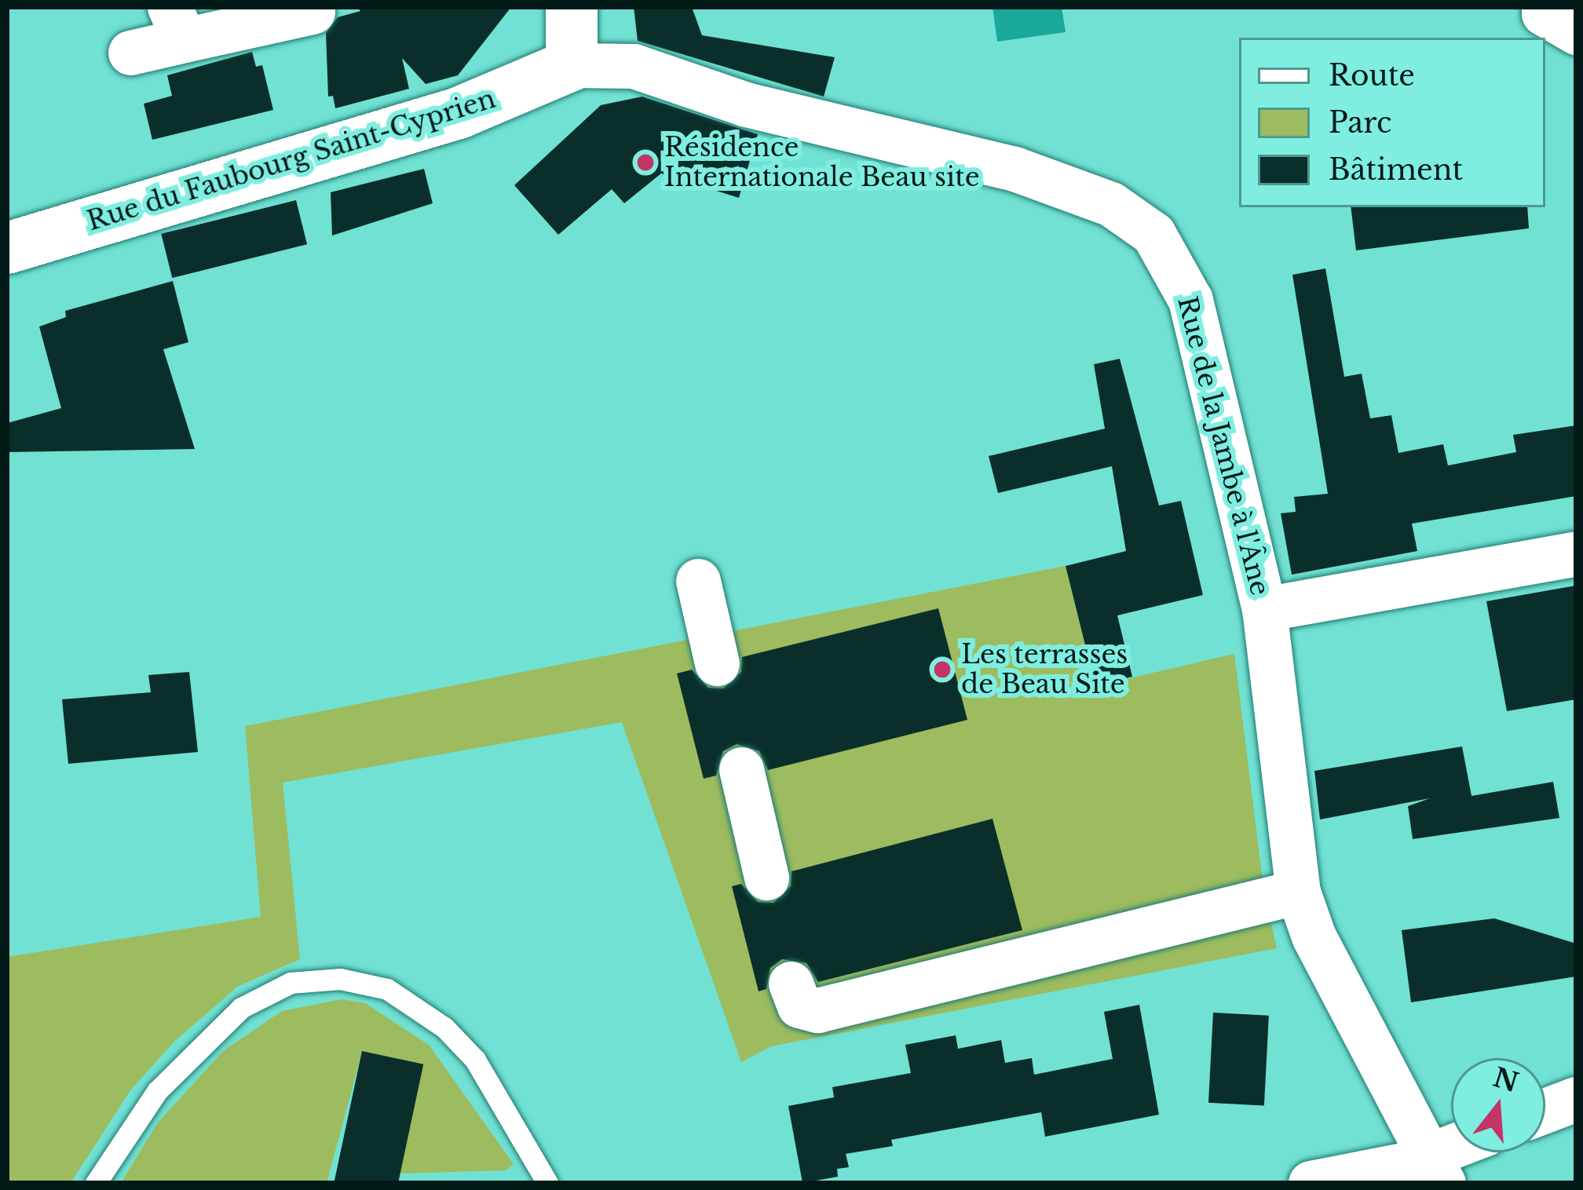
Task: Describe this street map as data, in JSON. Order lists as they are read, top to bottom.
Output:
{
  "streets": {
    "street": ["Rue du Faubourg Saint-Cyprien", "Rue de la Jambe à l'Âne"]
  },
  "crossings": [
    ["Rue du Faubourg Saint-Cyprien", "Rue de la Jambe à l'Âne"]
  ],
  "places": ["Résidence Internationale Beau site", "Les terrasses de Beau Site"],
  "legend": ["Route", "Parc", "Bâtiment"],
  "north": "top"
}
